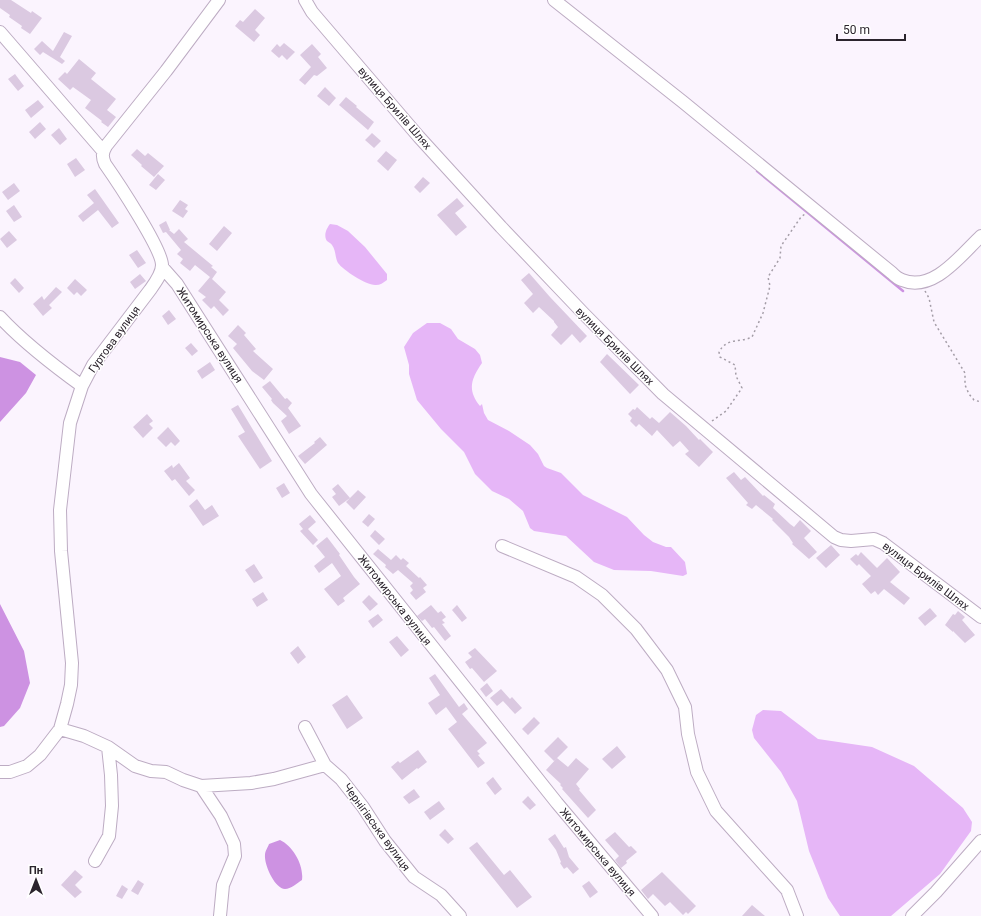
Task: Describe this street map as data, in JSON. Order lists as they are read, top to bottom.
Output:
{
  "streets": {
    "street": [
      "вулиця Брилів Шлях",
      "Житомирська вулиця",
      "Гуртова вулиця",
      "Чернігівська вулиця"
    ]
  },
  "crossings": [
    ["Житомирська вулиця", "Гуртова вулиця"]
  ],
  "scale_bar": "50 m",
  "north": "top"
}
